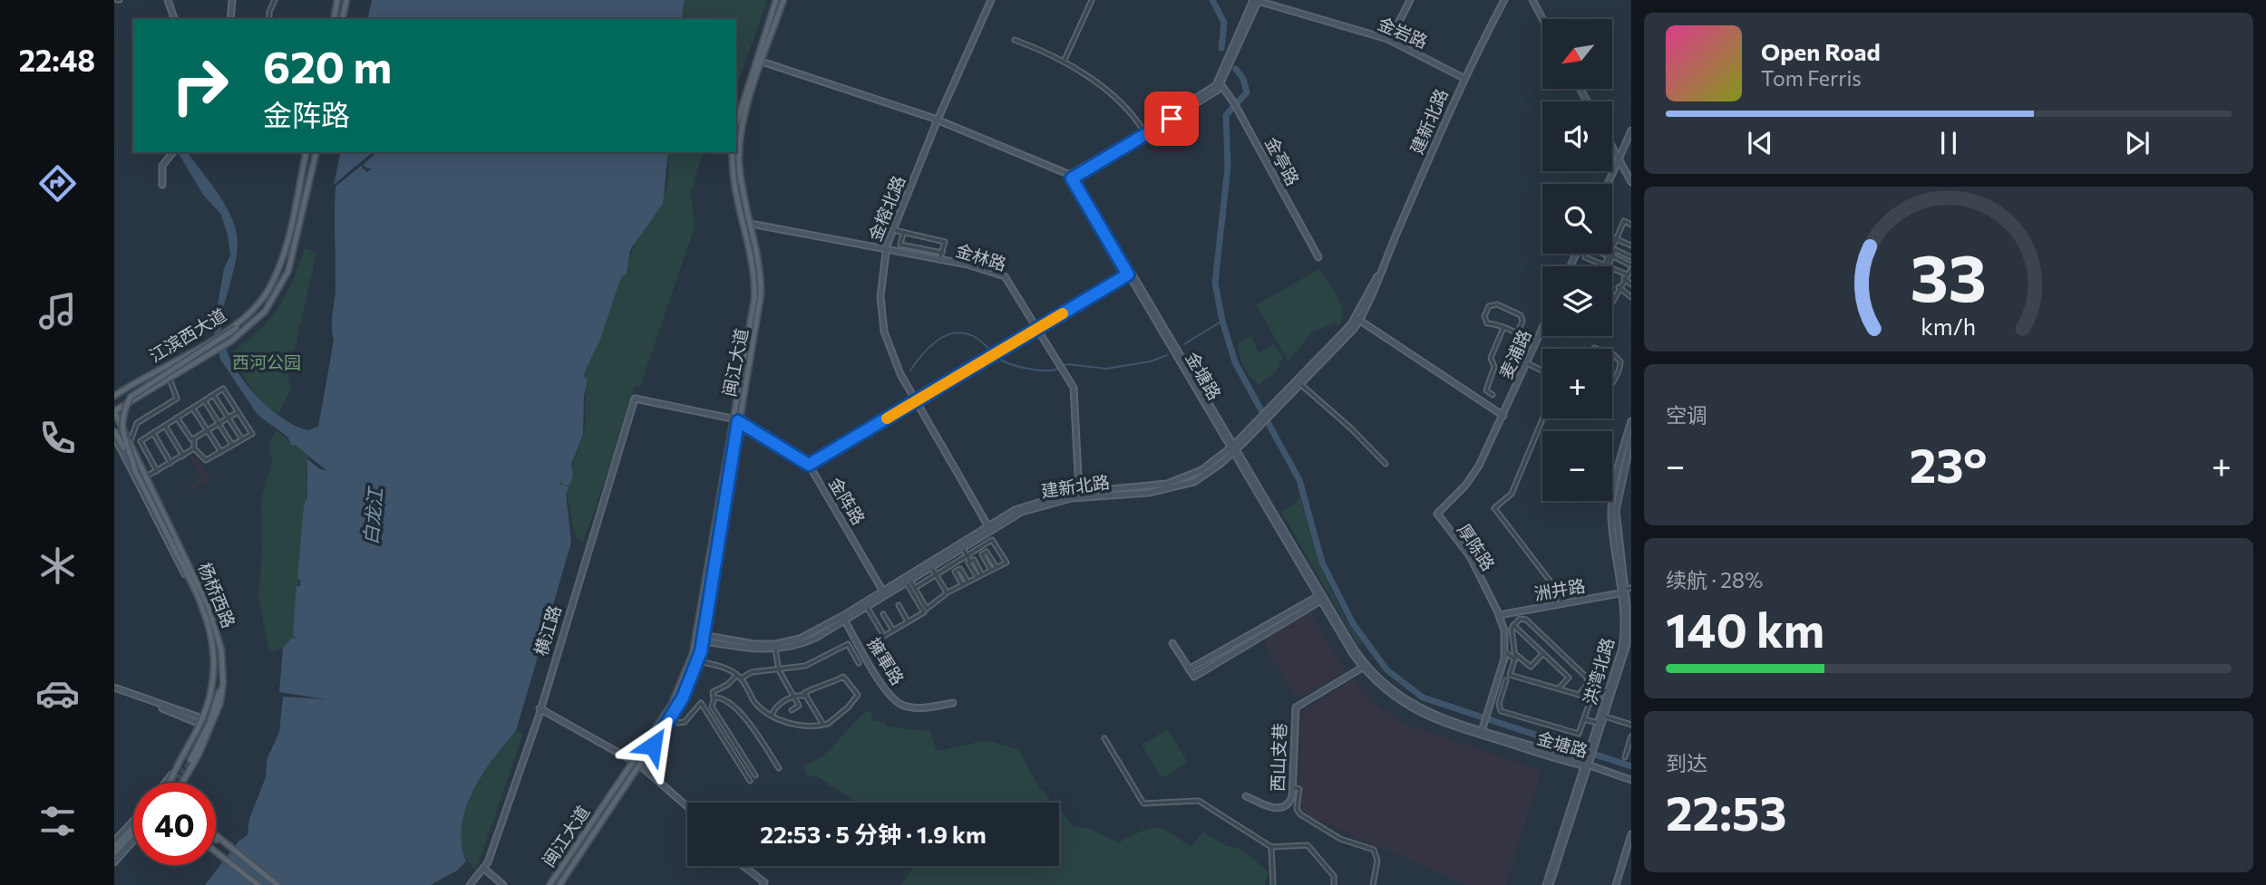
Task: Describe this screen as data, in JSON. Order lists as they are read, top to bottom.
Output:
{
  "streets": {
    "main road": ["江滨西大道", "闽江大道", "杨桥西路"],
    "street": [
      "金岩路",
      "建新北路",
      "金亭路",
      "金榕北路",
      "金林路",
      "麦浦路",
      "金塘路",
      "金阵路",
      "厚陈路",
      "洲井路",
      "横江路",
      "擁軍路",
      "洪湾北路",
      "西山支巷"
    ]
  },
  "crossings": [
    ["金岩路", "建新北路"],
    ["建新北路", "金榕北路"],
    ["建新北路", "金林路"],
    ["建新北路", "闽江大道"],
    ["建新北路", "金塘路"],
    ["建新北路", "金阵路"],
    ["建新北路", "擁軍路"],
    ["金榕北路", "金林路"],
    ["金林路", "闽江大道"],
    ["江滨西大道", "杨桥西路"],
    ["麦浦路", "厚陈路"],
    ["闽江大道", "金阵路"],
    ["金塘路", "厚陈路"],
    ["金塘路", "洪湾北路"],
    ["金塘路", "西山支巷"],
    ["金阵路", "横江路"],
    ["厚陈路", "洲井路"],
    ["洲井路", "洪湾北路"]
  ],
  "water": ["白龙江"],
  "parks": ["西河公园"],
  "north": "bottom left",
  "page": {
    "tabs": "22:48",
    "map_buttons": ["+", "−"],
    "turn": ["620 m", "金阵路"],
    "song": ["Open Road", "Tom Ferris"],
    "tile": [
      "空调",
      ["续航 · 28%", "140 km"],
      ["到达", "22:53"]
    ],
    "heat": ["−", "23°", "+"],
    "limit": "40",
    "trip": "22:53 · 5 分钟 · 1.9 km",
    "gauge": ["33", "km/h"]
  }
}
